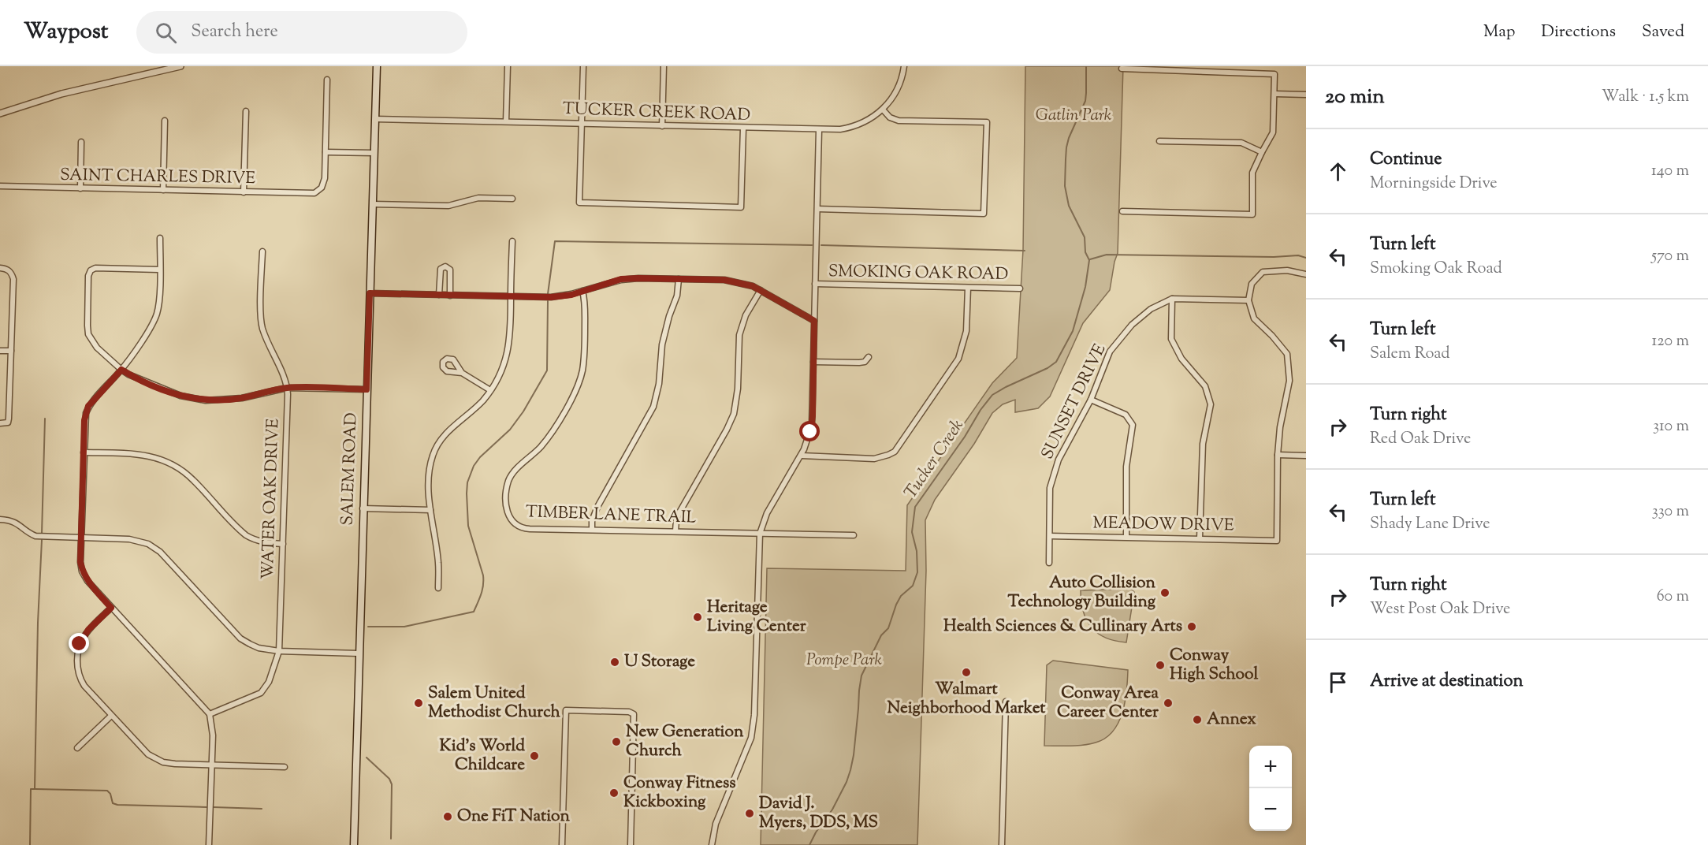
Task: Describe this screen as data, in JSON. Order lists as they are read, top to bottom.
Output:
{
  "streets": {
    "main road": ["SALEM ROAD"],
    "street": [
      "TUCKER CREEK ROAD",
      "SAINT CHARLES DRIVE",
      "SMOKING OAK ROAD",
      "SUNSET DRIVE",
      "WATER OAK DRIVE",
      "TIMBER LANE TRAIL",
      "MEADOW DRIVE"
    ]
  },
  "crossings": [
    ["TUCKER CREEK ROAD", "SALEM ROAD"],
    ["SUNSET DRIVE", "MEADOW DRIVE"]
  ],
  "water": ["Tucker Creek"],
  "parks": ["Gatlin Park", "Pompe Park"],
  "places": [
    "Auto Collision Technology Building",
    "Heritage Living Center",
    "Health Sciences & Cullinary Arts",
    "U Storage",
    "Conway High School",
    "Walmart Neighborhood Market",
    "Salem United Methodist Church",
    "Conway Area Career Center",
    "Annex",
    "New Generation Church",
    "Kid's World Childcare",
    "Conway Fitness Kickboxing",
    "David J. Myers, DDS, MS",
    "One FiT Nation"
  ],
  "page": {
    "header": "Waypost",
    "search": "Search here",
    "nav": ["Map", "Directions", "Saved"],
    "heading": ["20 min", "Walk · 1.5 km"],
    "list": [
      ["Continue", "Morningside Drive", "140 m"],
      ["Turn left", "Smoking Oak Road", "570 m"],
      ["Turn left", "Salem Road", "120 m"],
      ["Turn right", "Red Oak Drive", "310 m"],
      ["Turn left", "Shady Lane Drive", "330 m"],
      ["Turn right", "West Post Oak Drive", "60 m"],
      "Arrive at destination"
    ],
    "map_buttons": ["+", "−"]
  }
}
